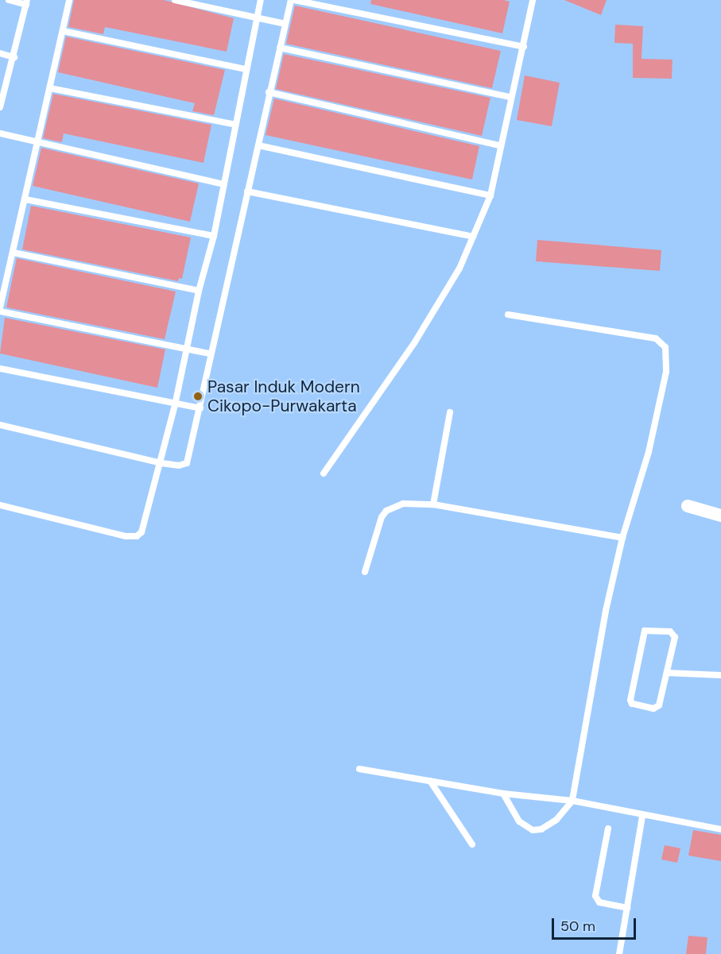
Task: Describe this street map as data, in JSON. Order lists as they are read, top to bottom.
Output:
{
  "places": ["Pasar Induk Modern Cikopo-Purwakarta"],
  "scale_bar": "50 m"
}
